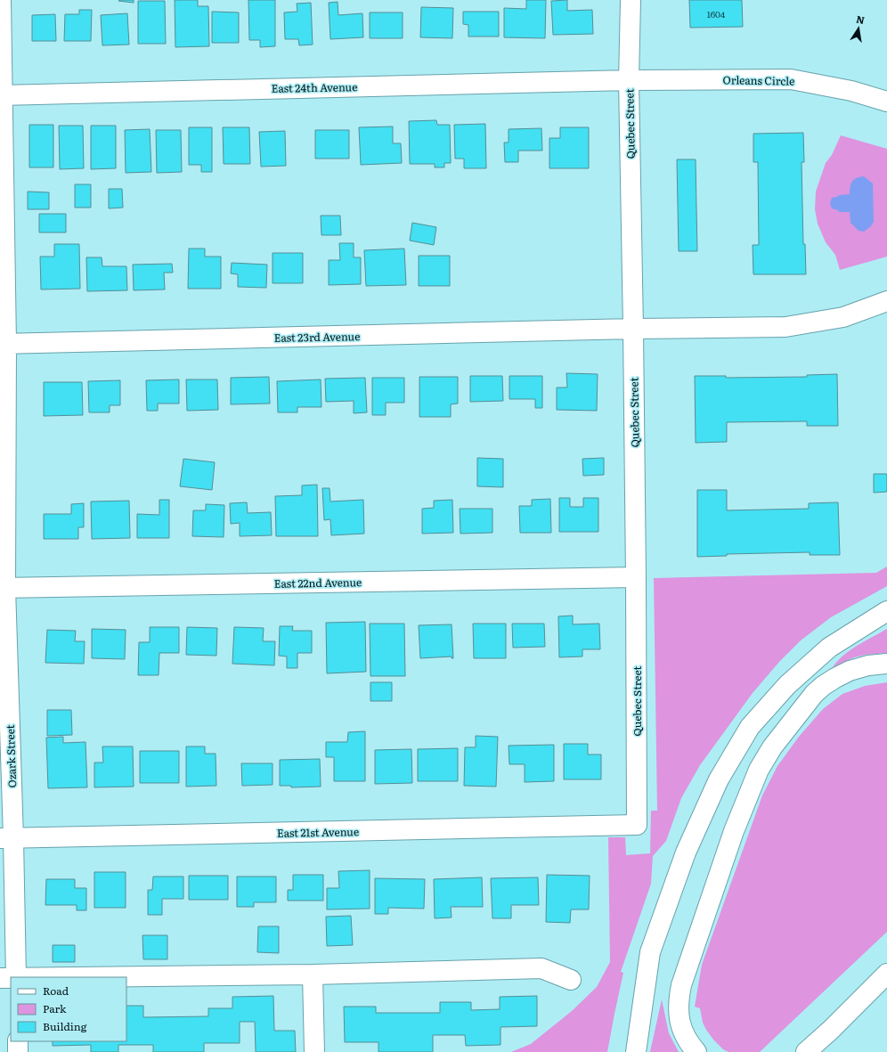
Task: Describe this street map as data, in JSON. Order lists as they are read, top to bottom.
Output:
{
  "streets": {
    "main road": [
      "Orleans Circle",
      "East 24th Avenue",
      "Quebec Street",
      "East 23rd Avenue",
      "East 22nd Avenue",
      "Ozark Street",
      "East 21st Avenue"
    ]
  },
  "crossings": [
    ["Orleans Circle", "East 24th Avenue"],
    ["Orleans Circle", "Quebec Street"],
    ["East 24th Avenue", "Quebec Street"],
    ["East 24th Avenue", "Ozark Street"],
    ["Quebec Street", "East 23rd Avenue"],
    ["Quebec Street", "East 22nd Avenue"],
    ["Quebec Street", "East 21st Avenue"],
    ["East 23rd Avenue", "Ozark Street"],
    ["East 22nd Avenue", "Ozark Street"],
    ["Ozark Street", "East 21st Avenue"]
  ],
  "house_numbers": ["1604"],
  "legend": ["Road", "Park", "Building"],
  "north": "top"
}
